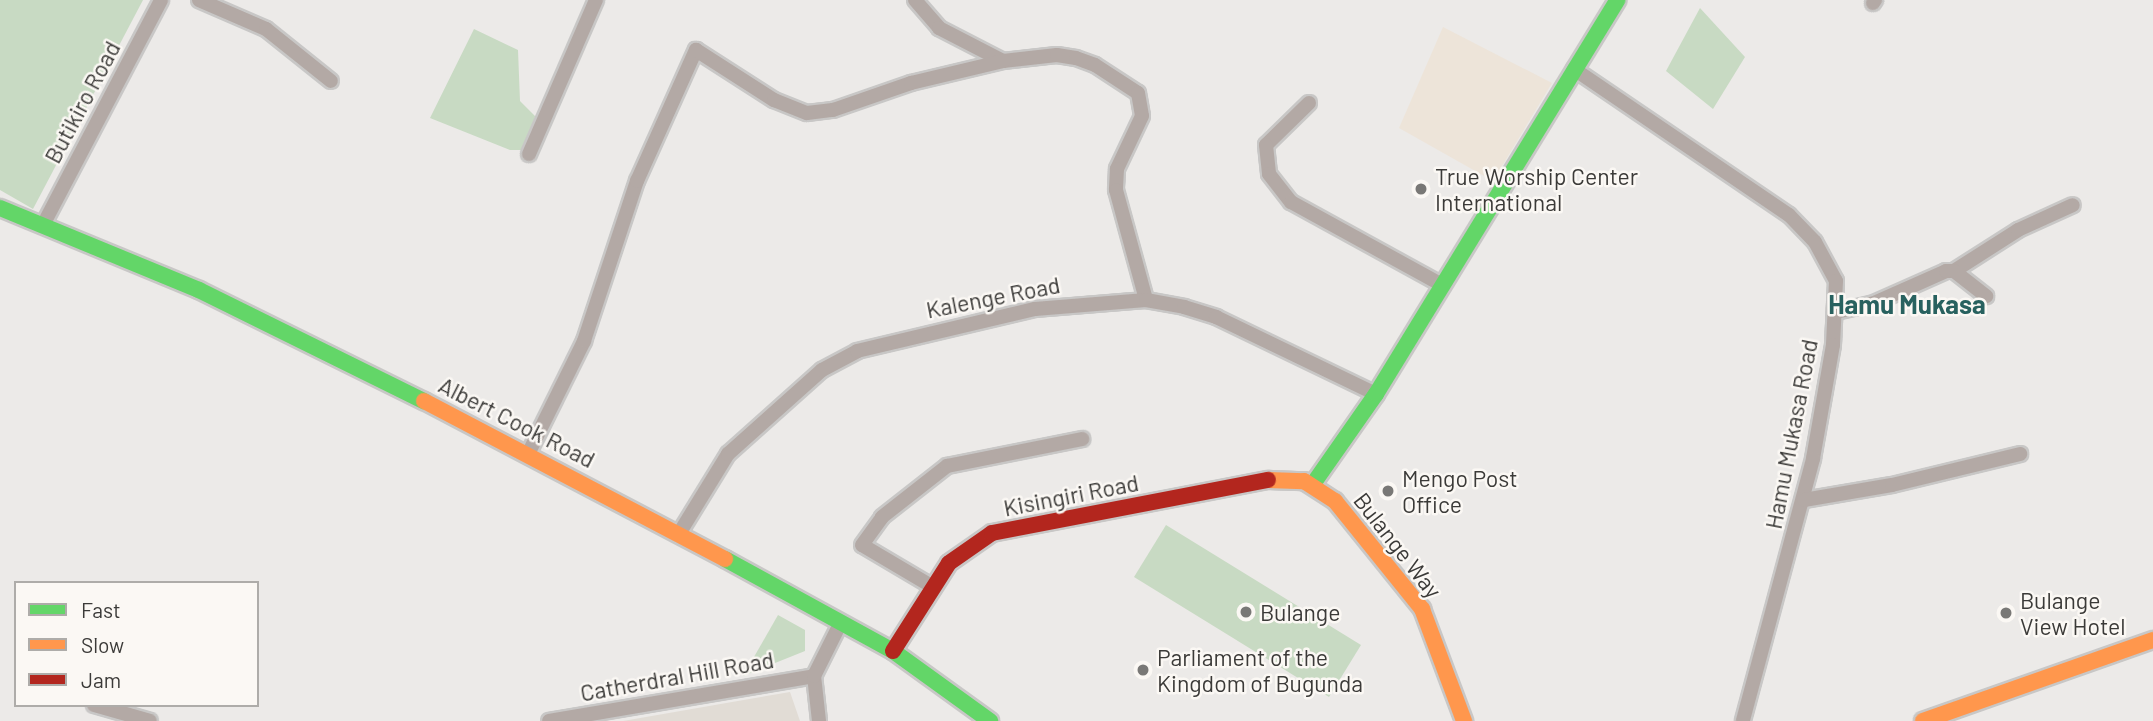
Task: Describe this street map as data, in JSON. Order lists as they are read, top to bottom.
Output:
{
  "streets": {
    "main road": ["Albert Cook Road", "Kisingiri Road", "Bulange Way"],
    "street": [
      "Butikiro Road",
      "Kalenge Road",
      "Hamu Mukasa Road",
      "Catherdral Hill Road"
    ]
  },
  "crossings": [
    ["Butikiro Road", "Albert Cook Road"],
    ["Kalenge Road", "Albert Cook Road"],
    ["Albert Cook Road", "Kisingiri Road"],
    ["Kisingiri Road", "Bulange Way"]
  ],
  "districts": ["Hamu Mukasa"],
  "places": [
    "True Worship Center International",
    "Mengo Post Office",
    "Bulange",
    "Bulange View Hotel",
    "Parliament of the Kingdom of Bugunda"
  ],
  "legend": ["Fast", "Slow", "Jam"]
}
